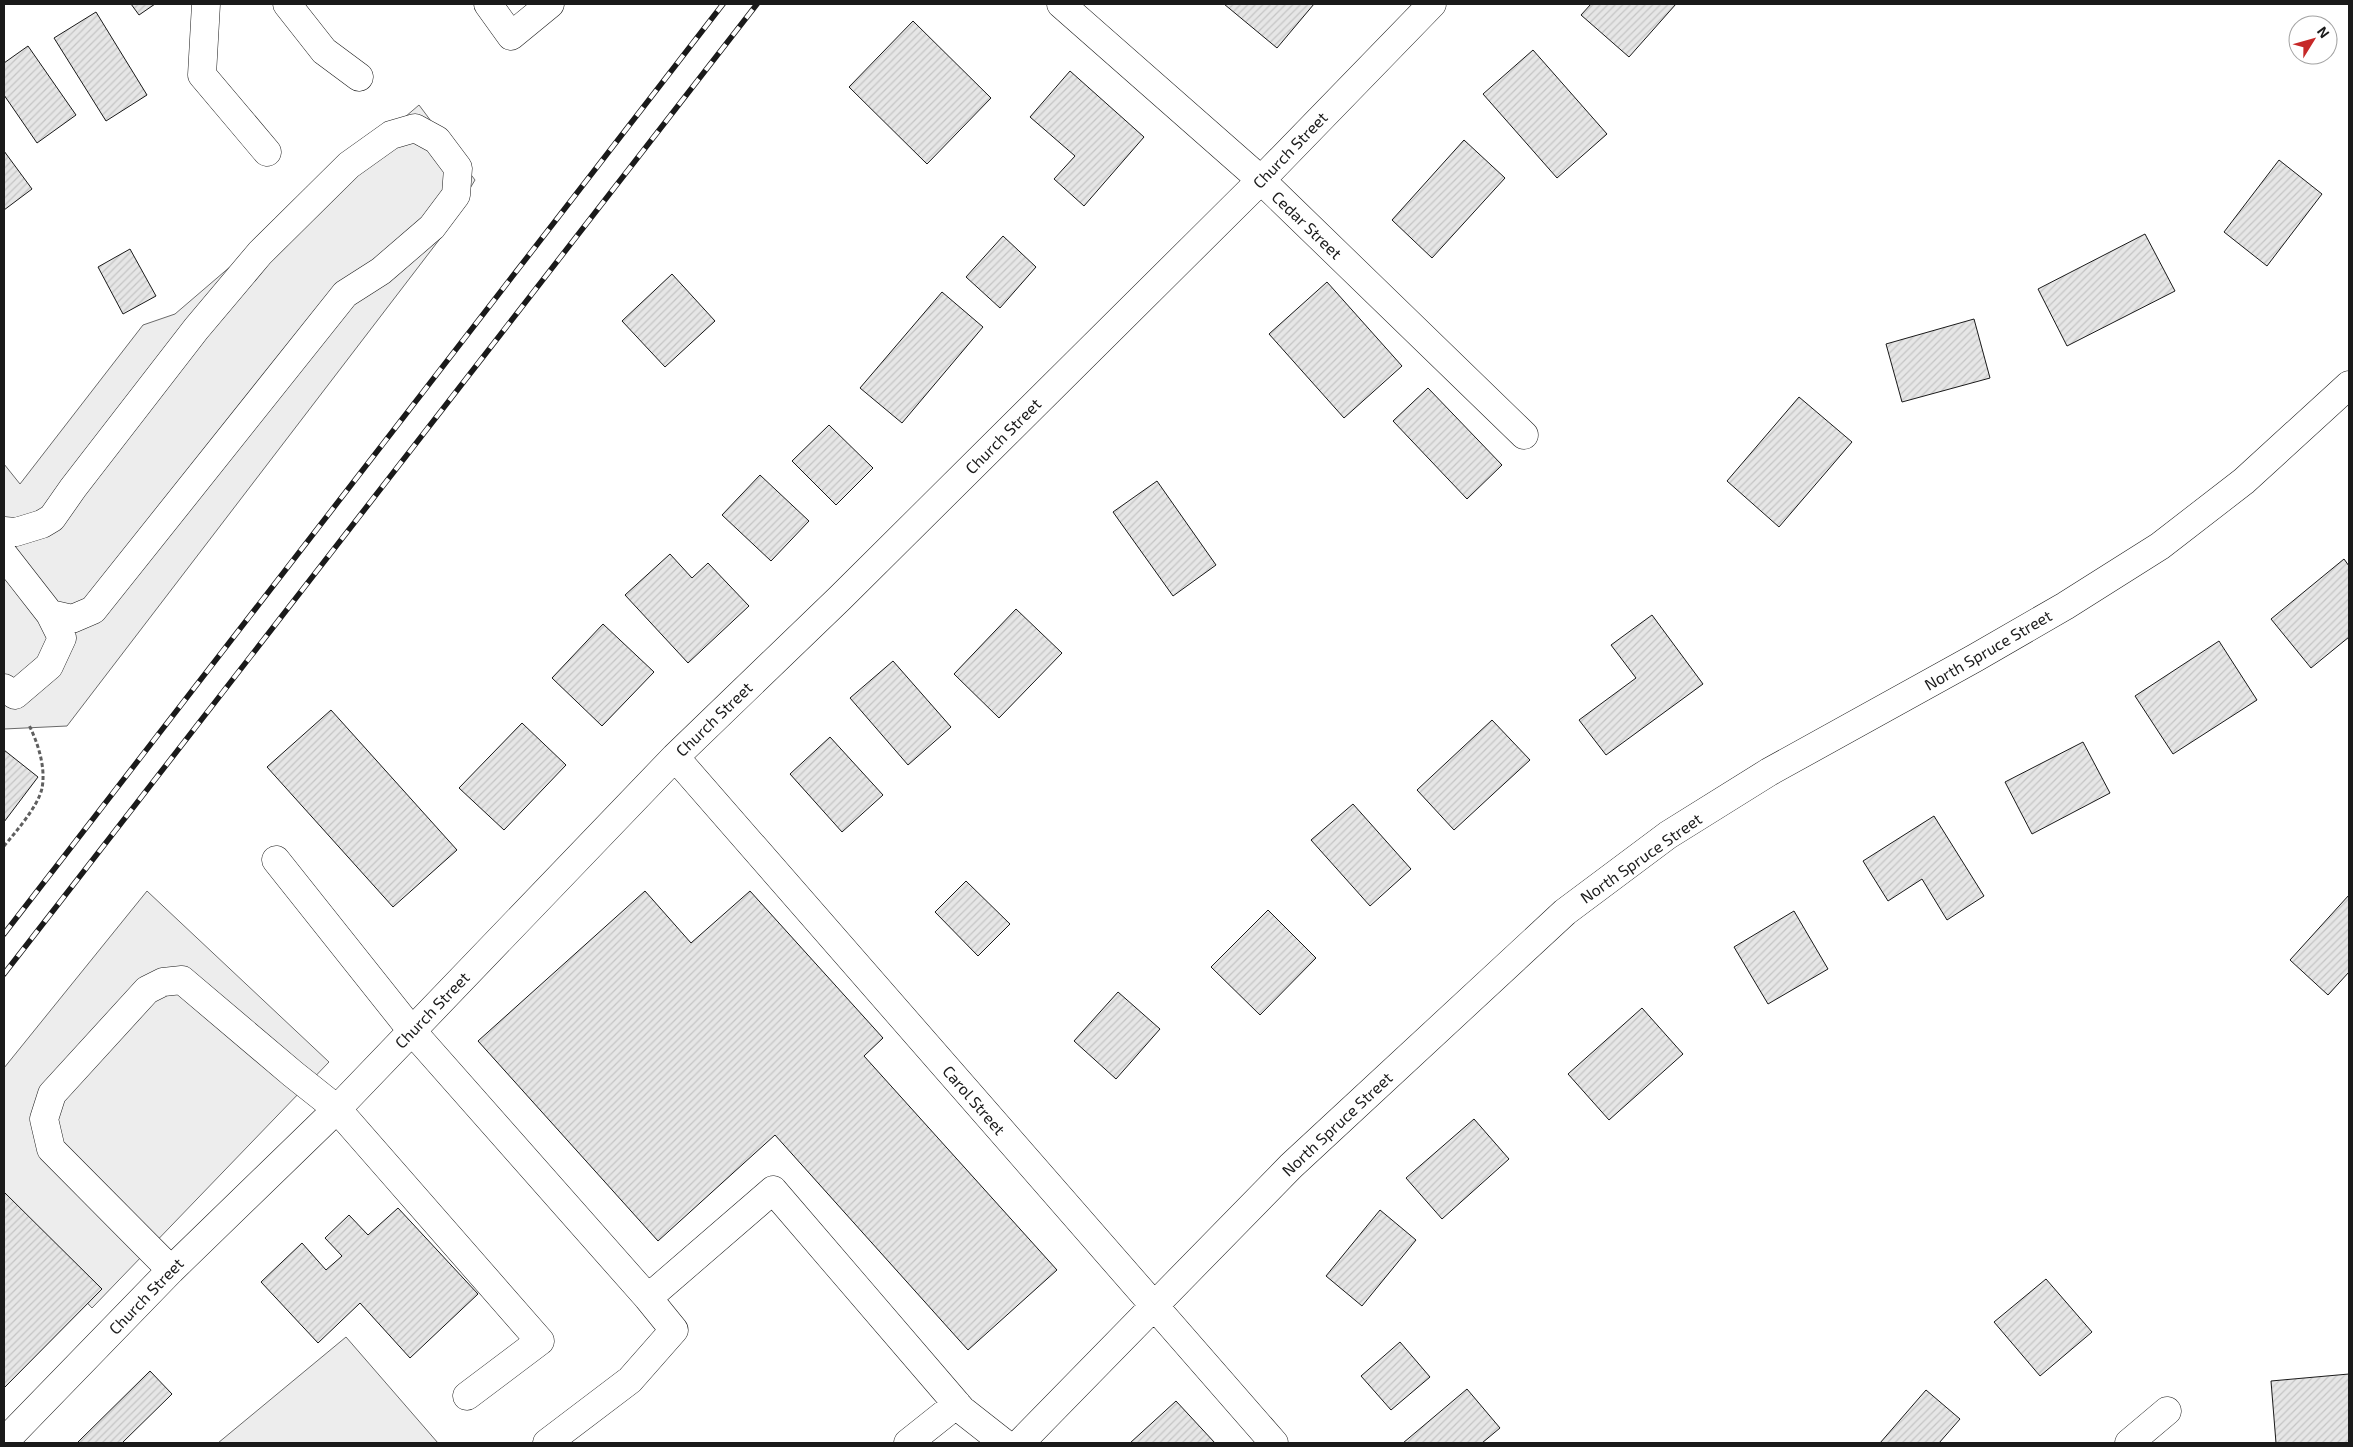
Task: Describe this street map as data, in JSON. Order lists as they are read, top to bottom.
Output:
{
  "streets": {
    "street": [
      "Church Street",
      "Cedar Street",
      "North Spruce Street",
      "Carol Street"
    ]
  },
  "crossings": [
    ["Church Street", "Cedar Street"],
    ["Church Street", "Carol Street"],
    ["North Spruce Street", "Carol Street"]
  ],
  "north": "top right"
}
